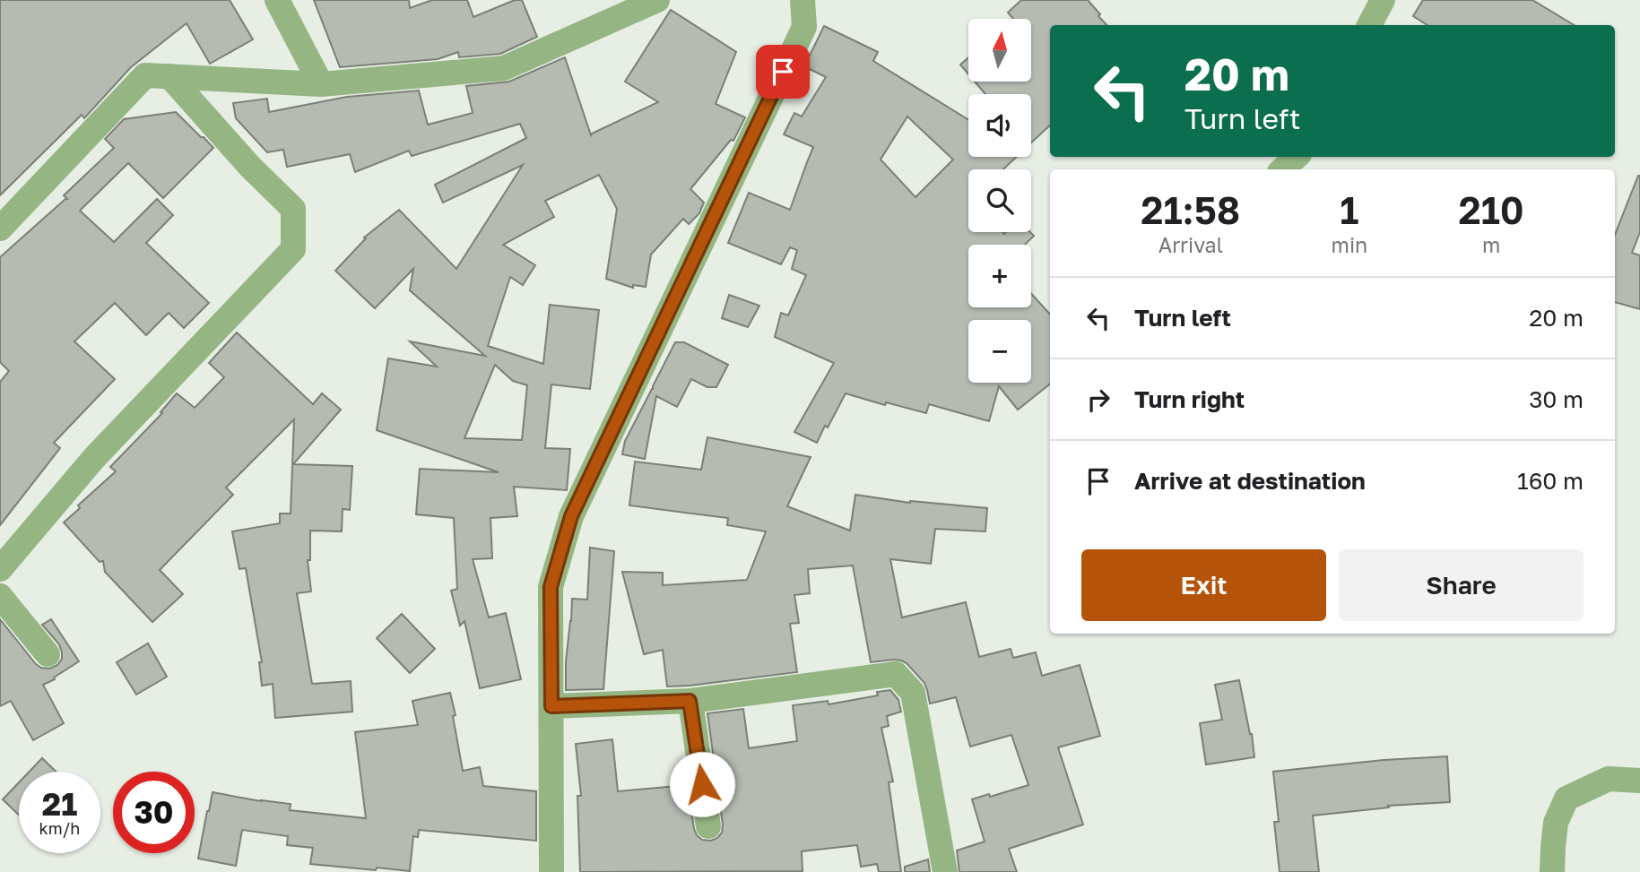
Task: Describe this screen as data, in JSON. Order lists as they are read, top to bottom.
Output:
{
  "north": "top",
  "page": {
    "map_buttons": ["+", "−"],
    "turn": ["20 m", "Turn left"],
    "eta": [
      "21:58",
      "Arrival",
      "1",
      "min",
      "210",
      "m"
    ],
    "list": [
      {
        "name": "Turn left",
        "value": "20 m"
      },
      {
        "name": "Turn right",
        "value": "30 m"
      },
      {
        "name": "Arrive at destination",
        "value": "160 m"
      }
    ],
    "buttons": ["Exit", "Share"],
    "speed": "21 km/h",
    "limit": "30"
  }
}
